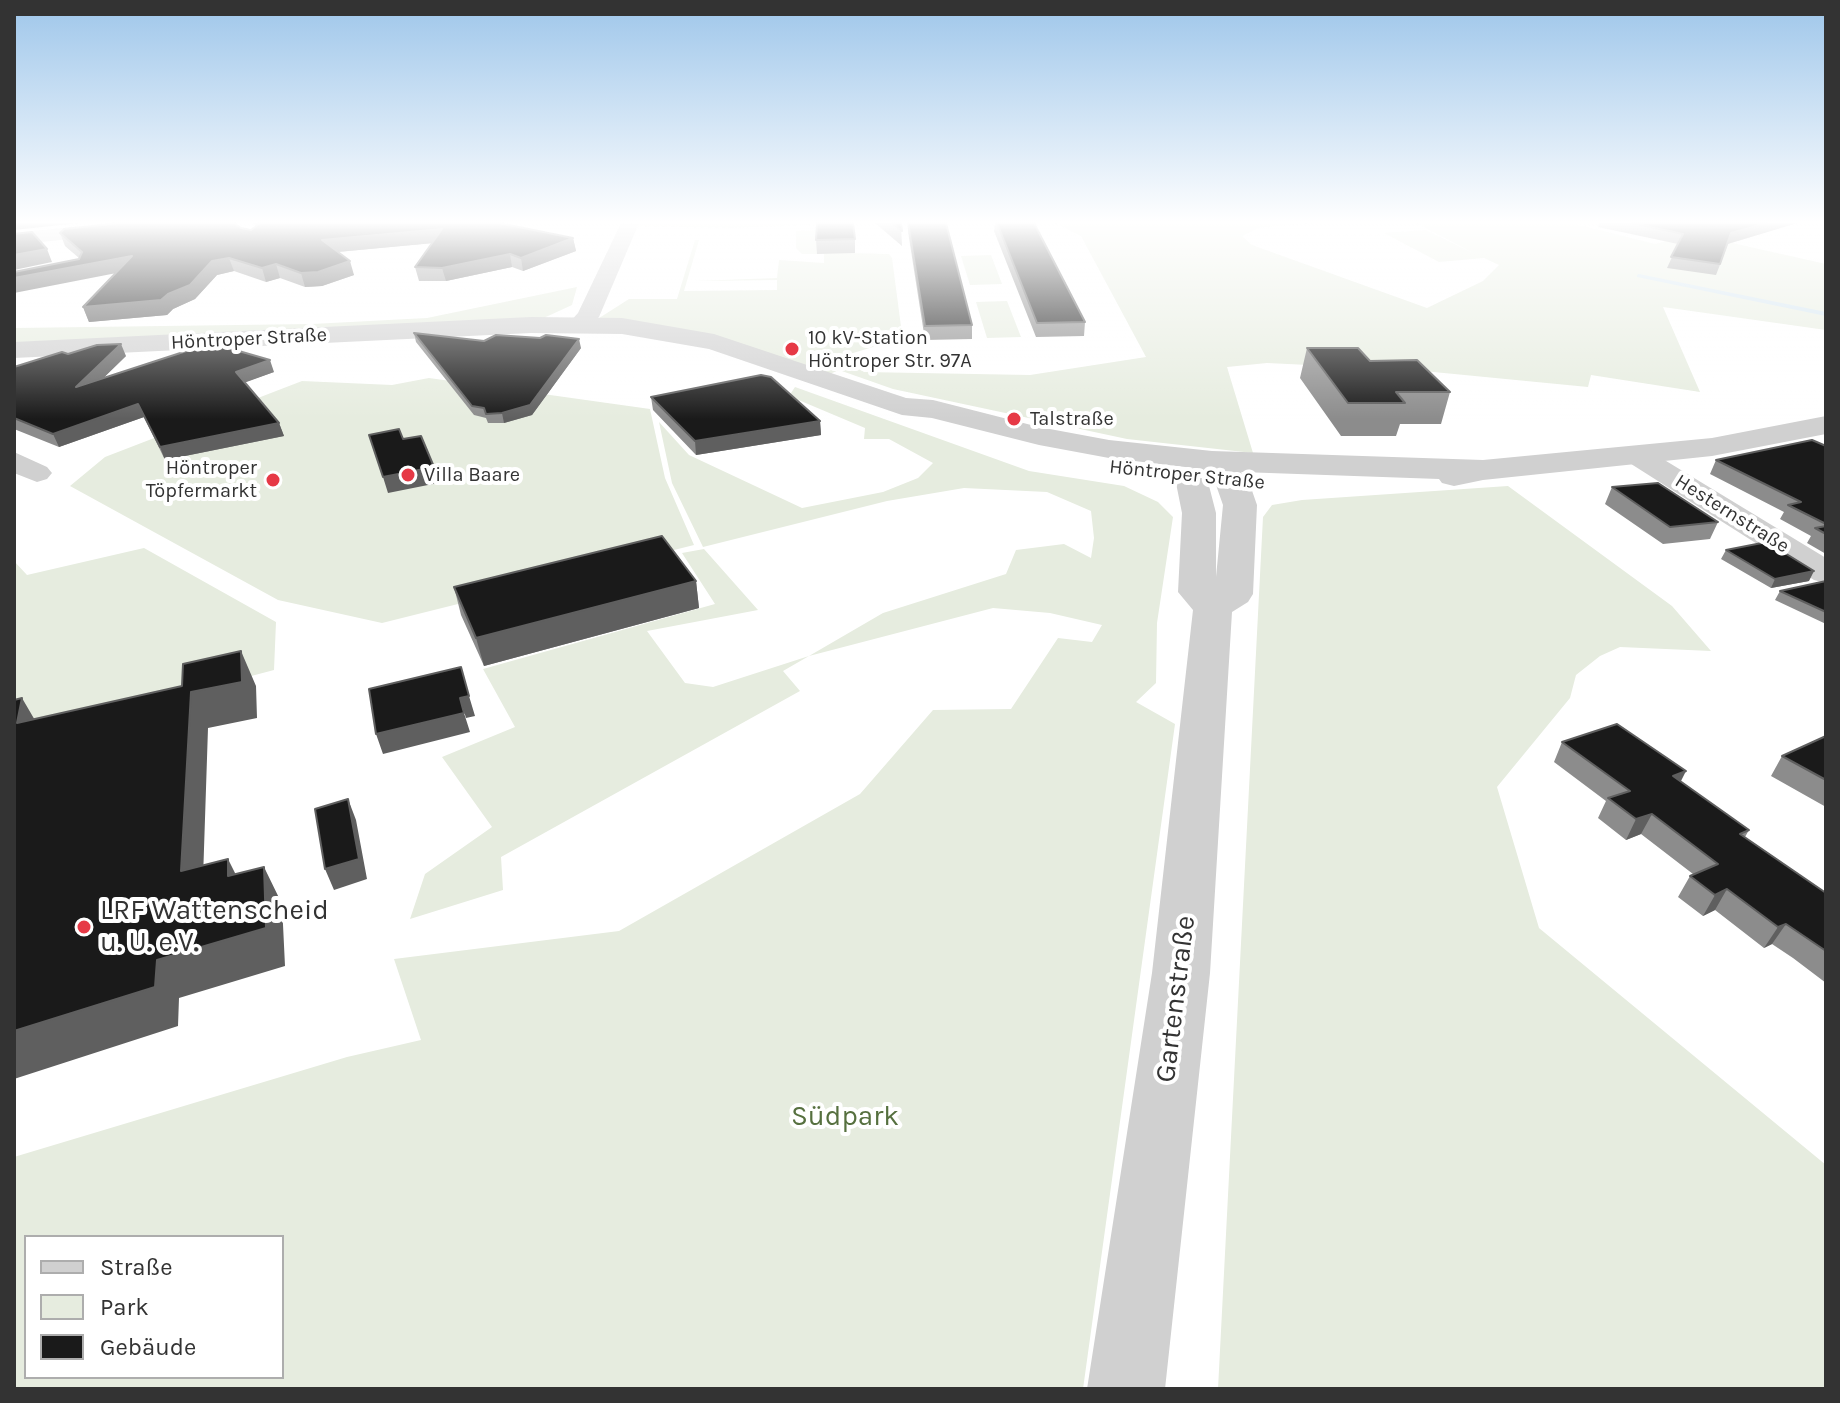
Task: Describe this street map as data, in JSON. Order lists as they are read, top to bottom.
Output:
{
  "streets": {
    "street": ["Höntroper Straße", "Hesternstraße", "Gartenstraße"]
  },
  "crossings": [
    ["Höntroper Straße", "Hesternstraße"]
  ],
  "parks": ["Südpark"],
  "places": [
    "10 kV-Station Höntroper Str. 97A",
    "Talstraße",
    "Villa Baare",
    "Höntroper Töpfermarkt",
    "LRF Wattenscheid u. U. e.V."
  ],
  "legend": ["Straße", "Park", "Gebäude"]
}
